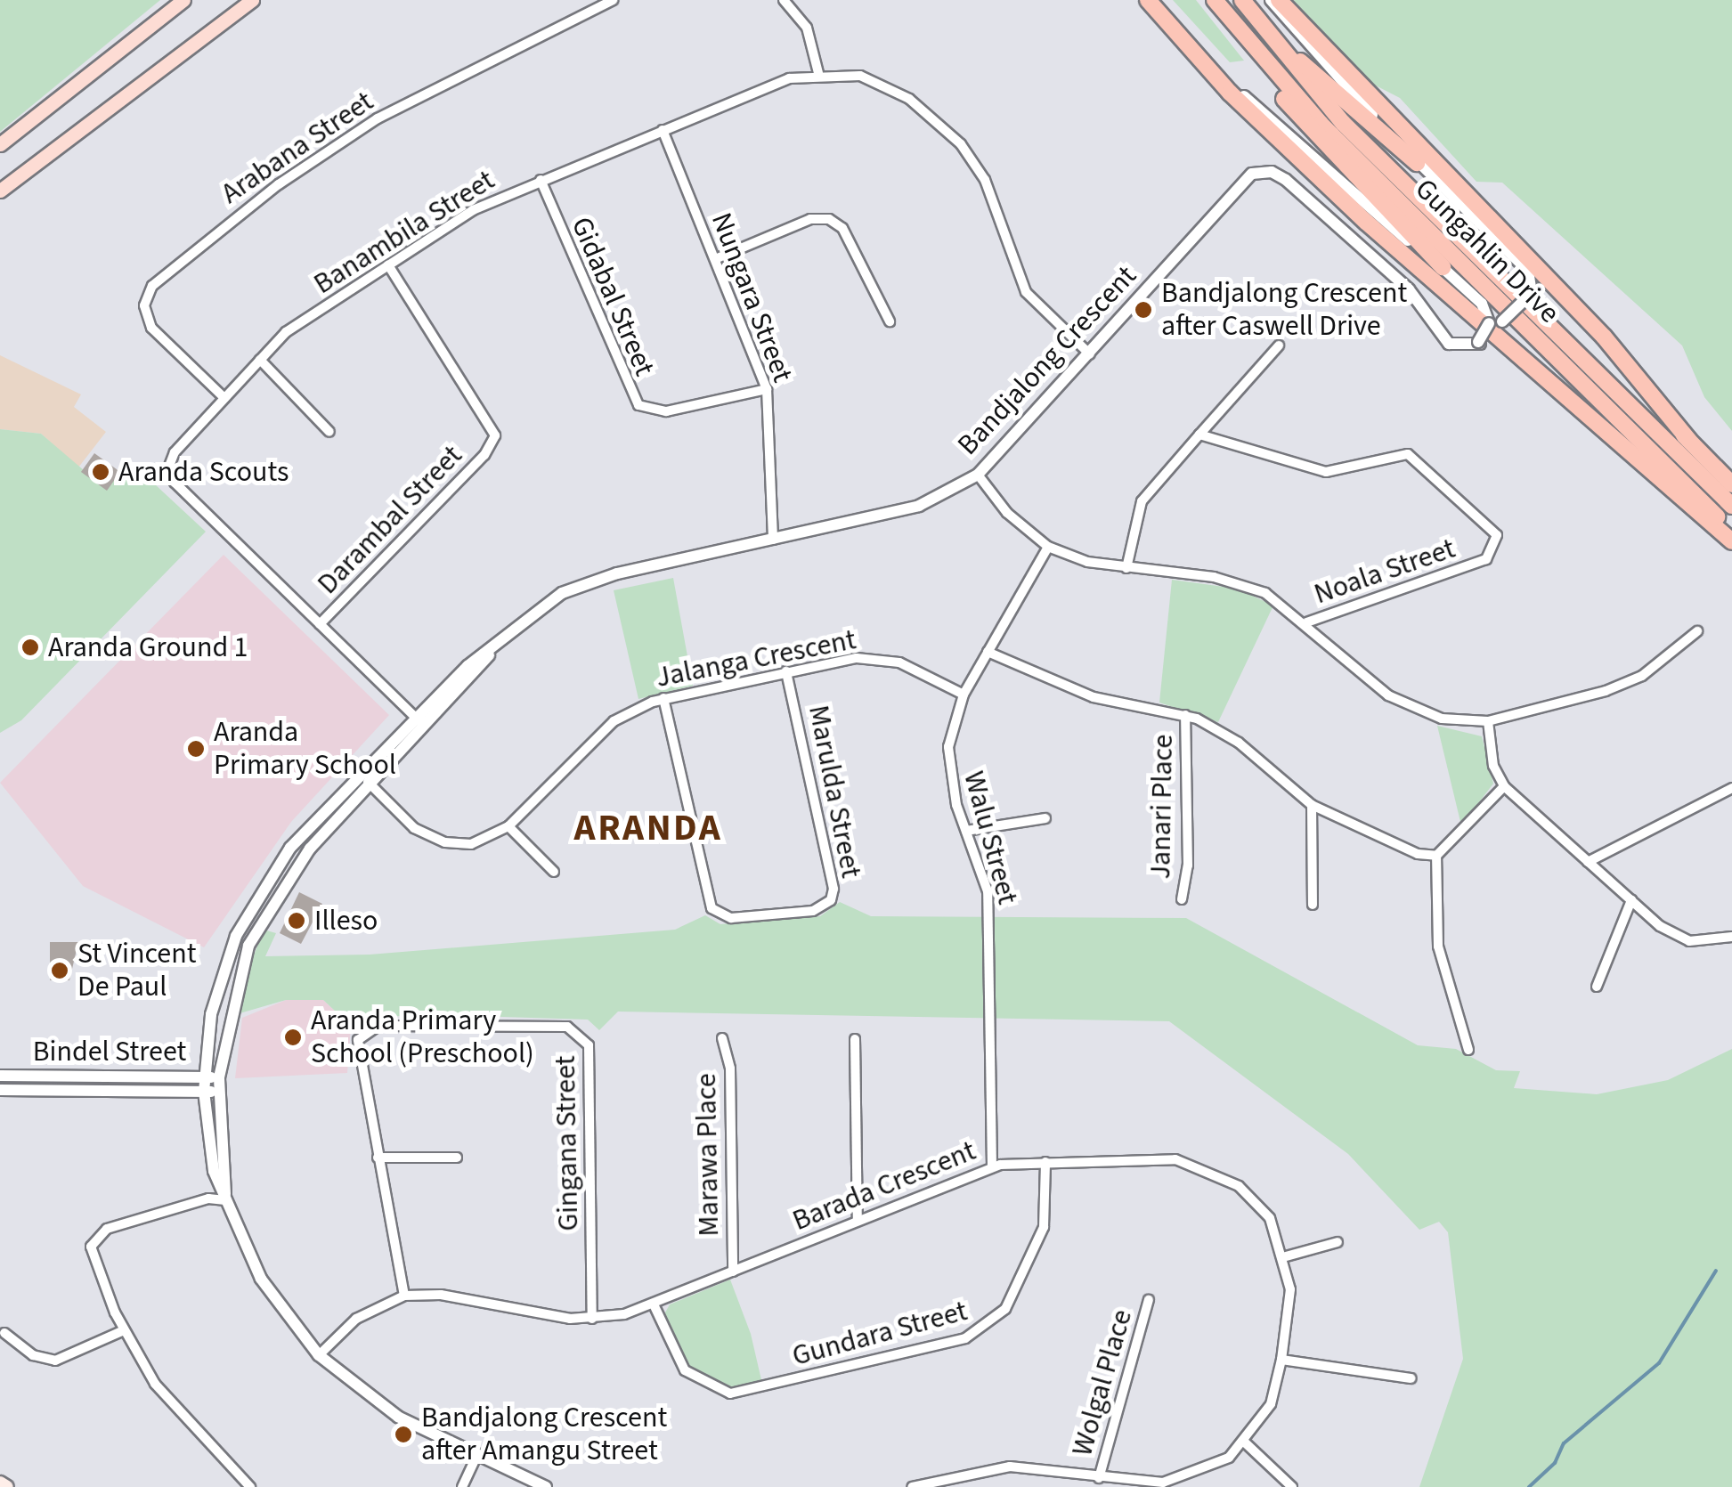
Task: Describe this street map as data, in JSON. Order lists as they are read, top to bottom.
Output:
{
  "streets": {
    "highway": ["Gungahlin Drive"],
    "street": [
      "Arabana Street",
      "Banambila Street",
      "Gidabal Street",
      "Nungara Street",
      "Bandjalong Crescent",
      "Darambal Street",
      "Noala Street",
      "Jalanga Crescent",
      "Marulda Street",
      "Janari Place",
      "Walu Street",
      "Bindel Street",
      "Gingana Street",
      "Marawa Place",
      "Barada Crescent",
      "Gundara Street",
      "Wolgal Place"
    ]
  },
  "crossings": [
    ["Arabana Street", "Banambila Street"],
    ["Banambila Street", "Gidabal Street"],
    ["Banambila Street", "Nungara Street"],
    ["Banambila Street", "Bandjalong Crescent"],
    ["Banambila Street", "Darambal Street"],
    ["Gidabal Street", "Nungara Street"],
    ["Nungara Street", "Bandjalong Crescent"],
    ["Bandjalong Crescent", "Jalanga Crescent"],
    ["Bandjalong Crescent", "Bindel Street"],
    ["Bandjalong Crescent", "Barada Crescent"],
    ["Jalanga Crescent", "Marulda Street"],
    ["Jalanga Crescent", "Walu Street"],
    ["Walu Street", "Barada Crescent"],
    ["Gingana Street", "Barada Crescent"],
    ["Marawa Place", "Barada Crescent"],
    ["Barada Crescent", "Gundara Street"],
    ["Barada Crescent", "Wolgal Place"]
  ],
  "districts": ["ARANDA"],
  "places": [
    "Bandjalong Crescent after Caswell Drive",
    "Aranda Scouts",
    "Aranda Ground 1",
    "Aranda Primary School",
    "Illeso",
    "St Vincent De Paul",
    "Aranda Primary School (Preschool)",
    "Bandjalong Crescent after Amangu Street"
  ]
}
